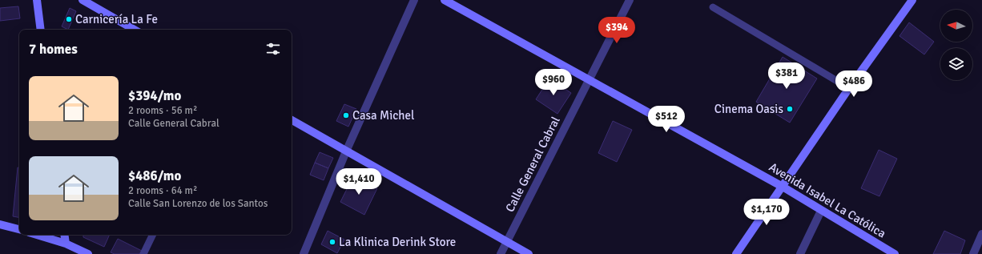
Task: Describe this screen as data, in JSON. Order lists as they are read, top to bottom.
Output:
{
  "streets": {
    "street": ["Calle General Cabral", "Avenida Isabel La Católica"]
  },
  "crossings": [
    ["Calle General Cabral", "Avenida Isabel La Católica"]
  ],
  "places": [
    "Carnicería La Fe",
    "Cinema Oasis",
    "Casa Michel",
    "La Klinica Derink Store"
  ],
  "north": "left",
  "page": {
    "price": [
      "$394",
      "$381",
      "$960",
      "$486",
      "$512",
      "$1,410",
      "$1,170"
    ],
    "heading": "7 homes",
    "list": [
      {
        "name": "$394/mo",
        "note": "2 rooms · 56 m² · Calle General Cabral"
      },
      {
        "name": "$486/mo",
        "note": "2 rooms · 64 m² · Calle San Lorenzo de los Santos"
      }
    ]
  }
}
